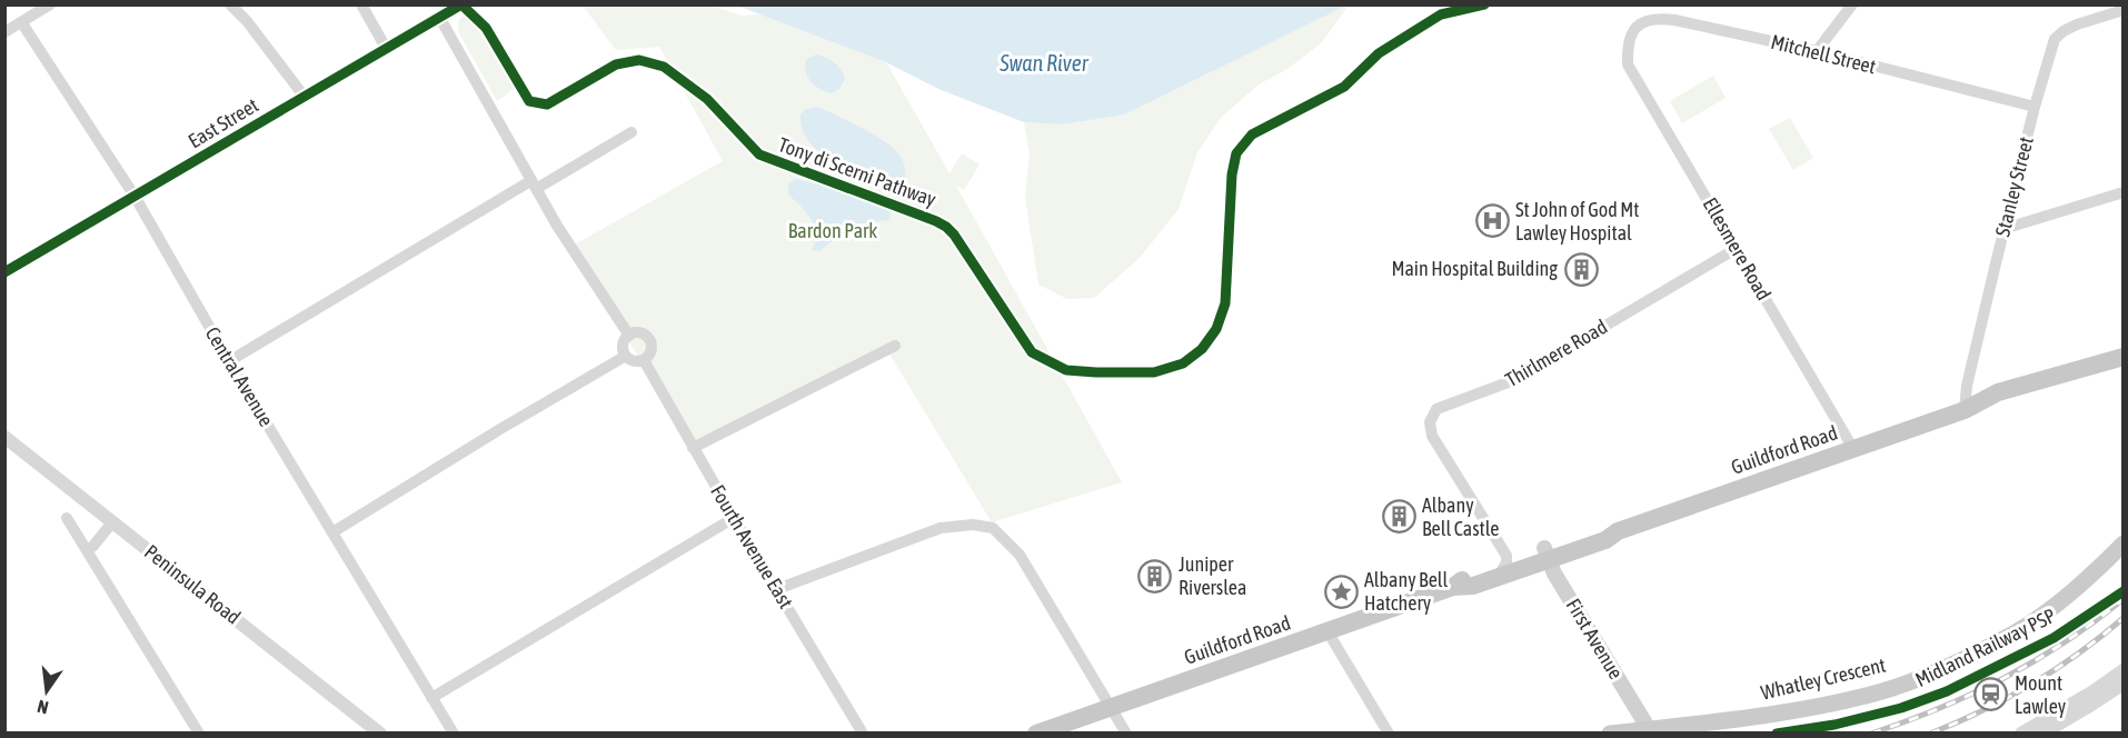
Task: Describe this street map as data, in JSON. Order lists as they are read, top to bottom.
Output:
{
  "streets": {
    "highway": ["Guildford Road"],
    "main road": ["First Avenue", "Whatley Crescent"],
    "street": [
      "Mitchell Street",
      "East Street",
      "Stanley Street",
      "Ellesmere Road",
      "Thirlmere Road",
      "Central Avenue",
      "Fourth Avenue East",
      "Peninsula Road"
    ],
    "cycle path": ["Tony di Scerni Pathway", "Midland Railway PSP"]
  },
  "crossings": [
    ["Mitchell Street", "Stanley Street"],
    ["Mitchell Street", "Ellesmere Road"],
    ["East Street", "Central Avenue"],
    ["Stanley Street", "Guildford Road"],
    ["Ellesmere Road", "Thirlmere Road"],
    ["Ellesmere Road", "Guildford Road"],
    ["Thirlmere Road", "Guildford Road"],
    ["Guildford Road", "First Avenue"],
    ["First Avenue", "Whatley Crescent"]
  ],
  "water": ["Swan River"],
  "parks": ["Bardon Park"],
  "places": {
    "hospital": ["St John of God Mt Lawley Hospital"],
    "building": ["Main Hospital Building", "Albany Bell Castle", "Juniper Riverslea"],
    "place": ["Albany Bell Hatchery"],
    "station": ["Mount Lawley"]
  },
  "north": "bottom"
}
